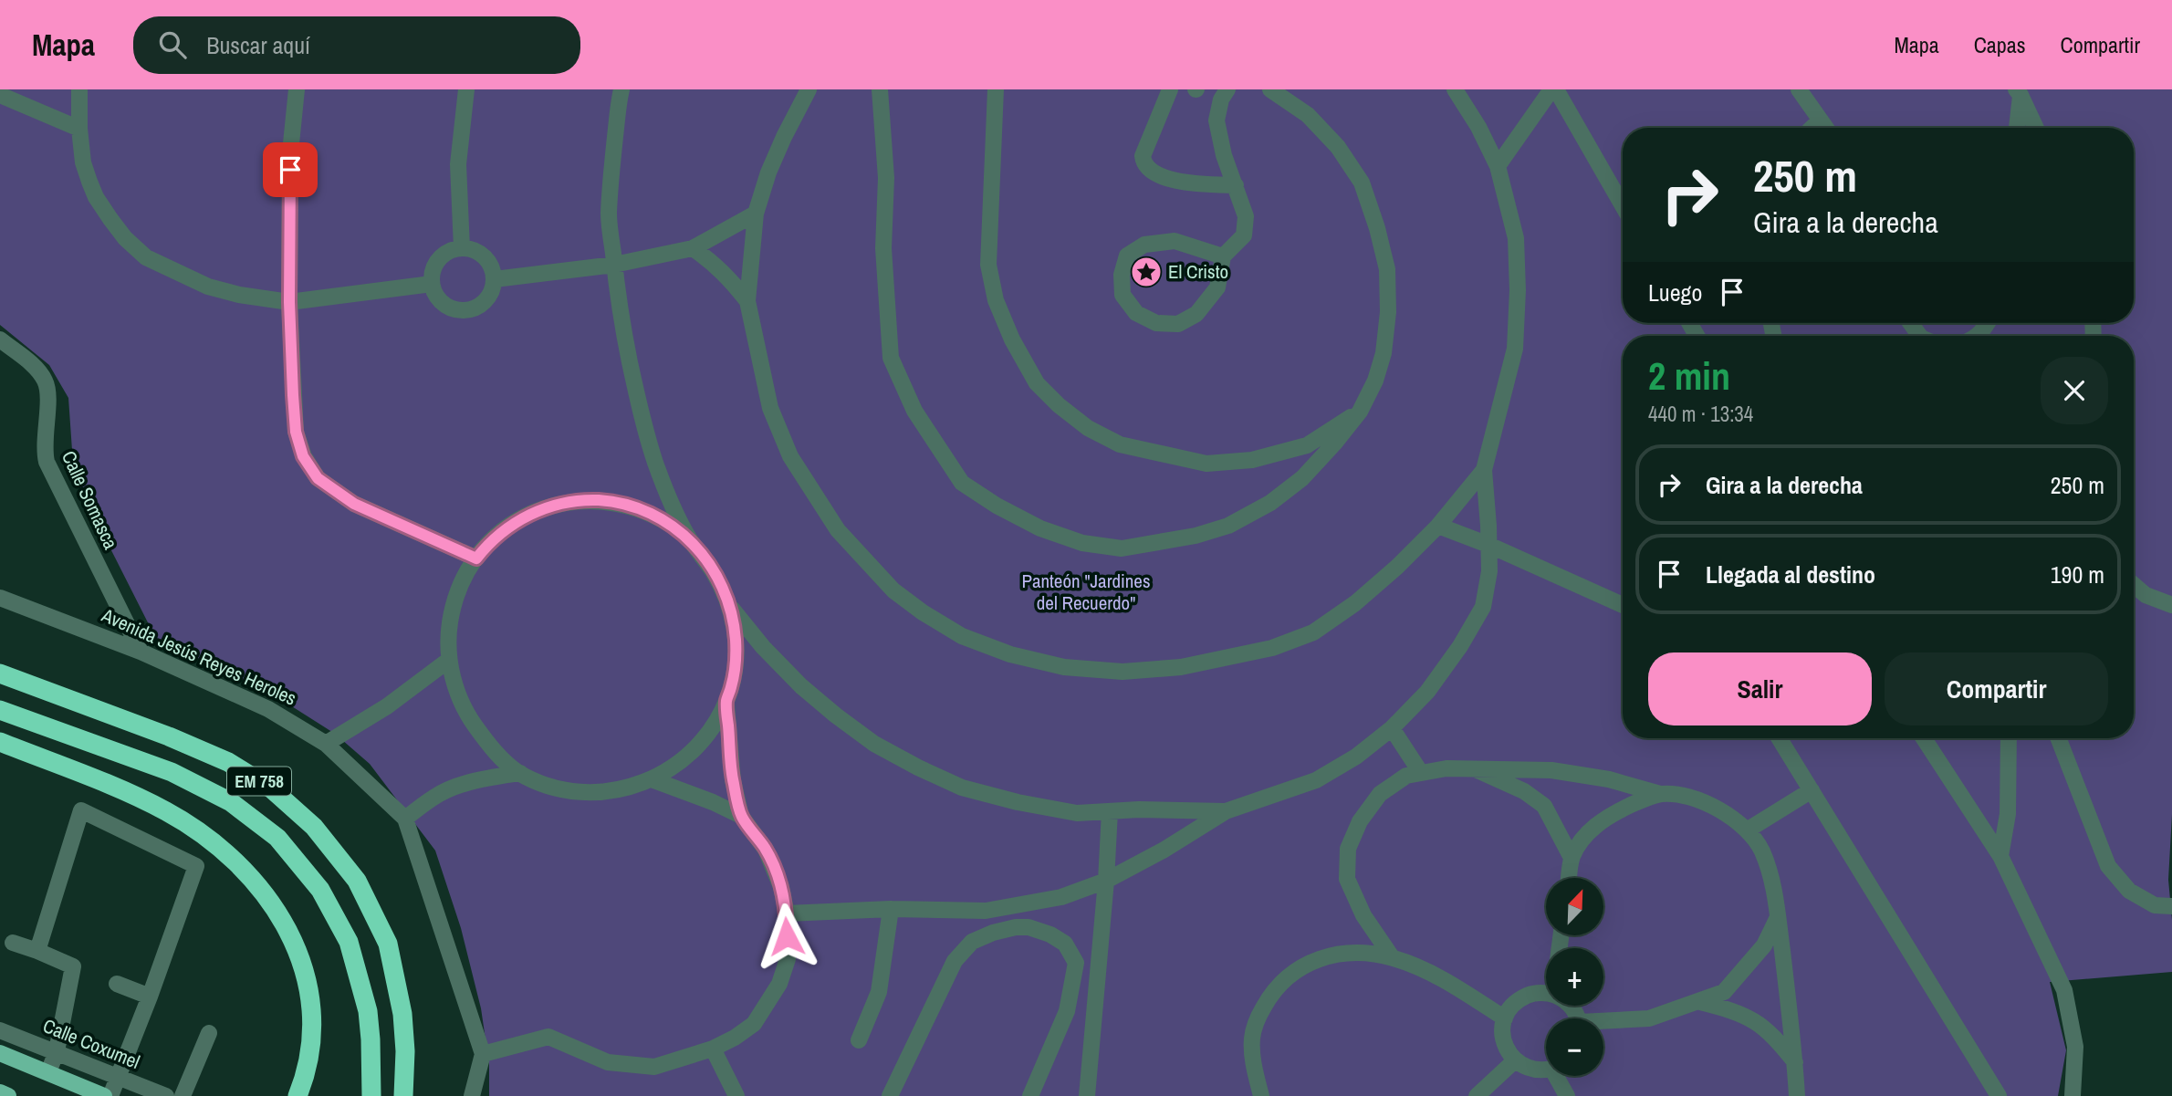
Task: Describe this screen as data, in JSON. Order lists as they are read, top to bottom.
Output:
{
  "streets": {
    "highway": ["EM 758"],
    "street": ["Calle Somasca", "Avenida Jesús Reyes Heroles", "Calle Coxumel"]
  },
  "crossings": [
    ["Calle Somasca", "Avenida Jesús Reyes Heroles"]
  ],
  "parks": ["Panteón \"Jardines del Recuerdo\""],
  "places": {
    "place": ["El Cristo"]
  },
  "north": "top right",
  "page": {
    "header": "Mapa",
    "search": "Buscar aquí",
    "nav": ["Mapa", "Capas", "Compartir"],
    "turn": ["250 m", "Gira a la derecha"],
    "then": "Luego",
    "heading": ["2 min", "440 m · 13:34"],
    "list": [
      {
        "name": "Gira a la derecha",
        "value": "250 m"
      },
      {
        "name": "Llegada al destino",
        "value": "190 m"
      }
    ],
    "buttons": ["Salir", "Compartir"],
    "map_buttons": ["+", "−"]
  }
}
